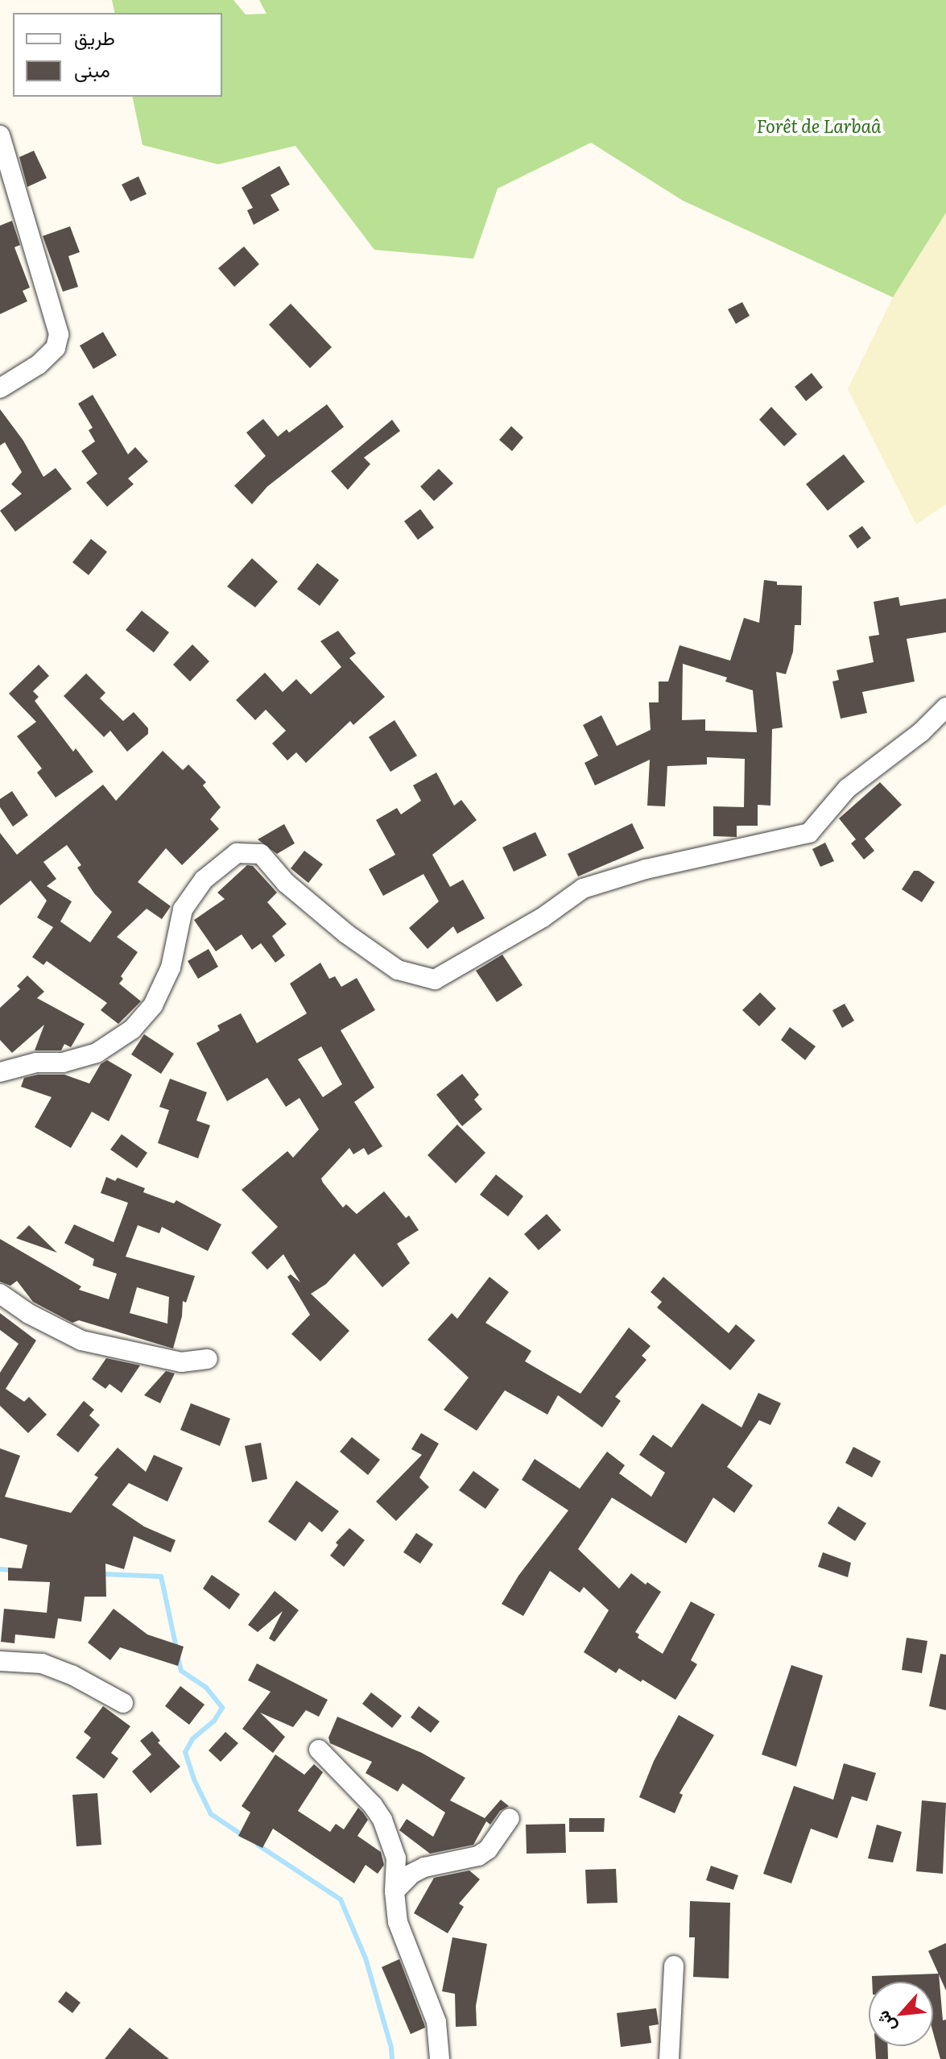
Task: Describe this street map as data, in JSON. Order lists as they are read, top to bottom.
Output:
{
  "parks": ["Forêt de Larbaâ"],
  "legend": ["طريق", "مبنى"],
  "north": "bottom left"
}
